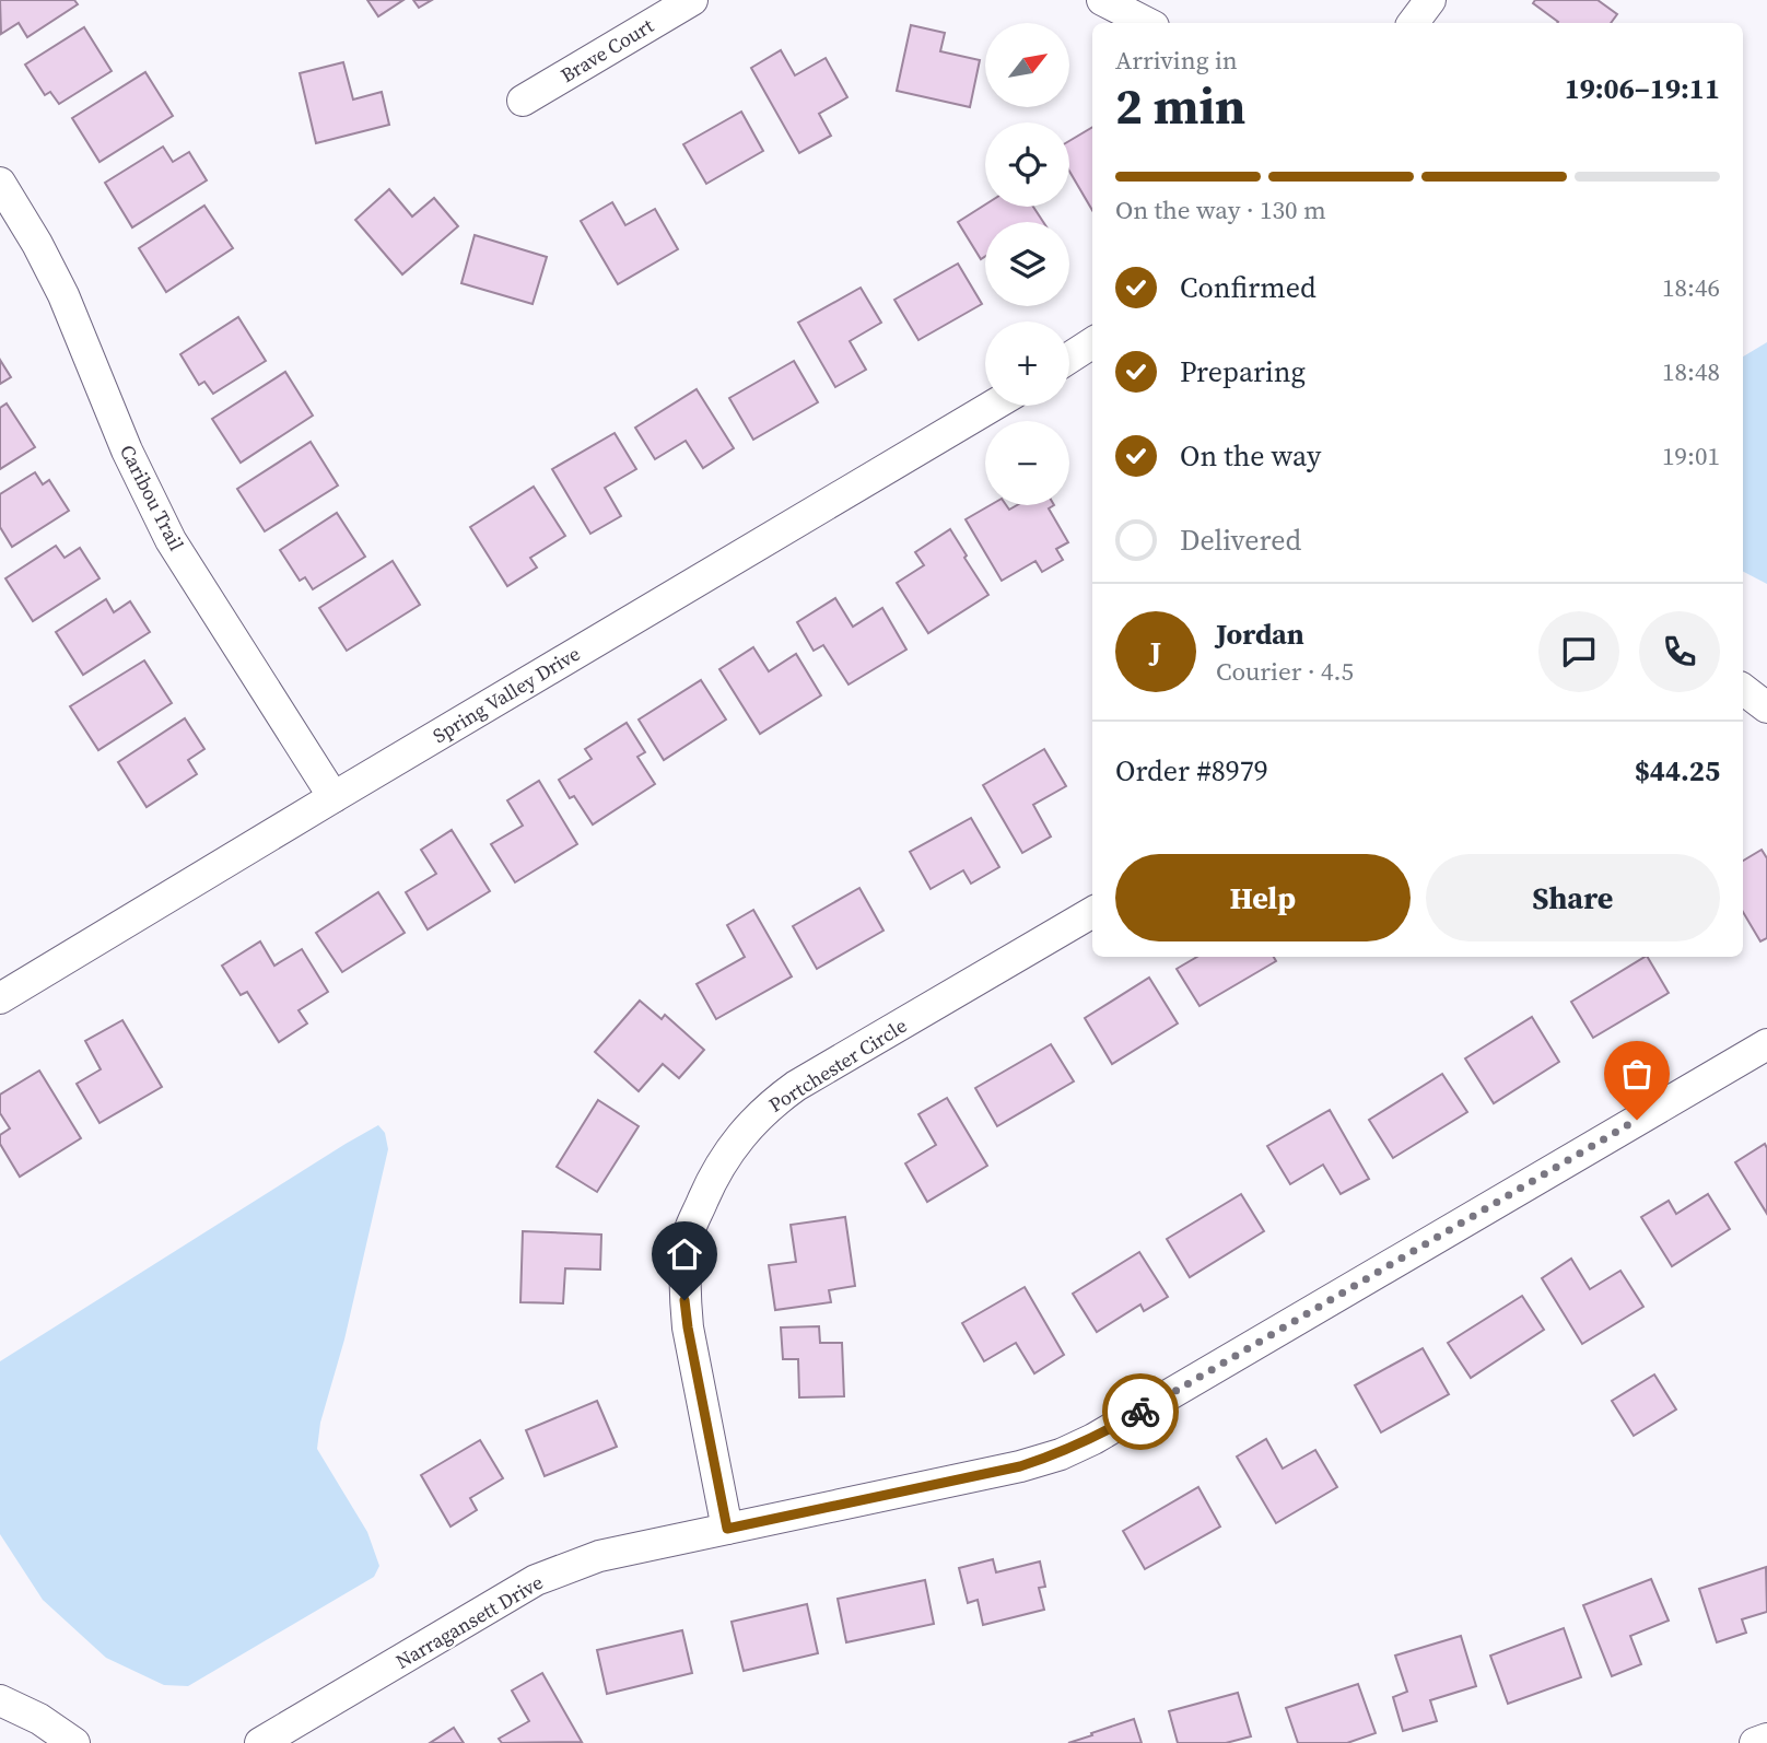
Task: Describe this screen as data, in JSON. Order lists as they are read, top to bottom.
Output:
{
  "streets": {
    "street": [
      "Brave Court",
      "Caribou Trail",
      "Spring Valley Drive",
      "Portchester Circle",
      "Narragansett Drive"
    ]
  },
  "crossings": [
    ["Caribou Trail", "Spring Valley Drive"],
    ["Portchester Circle", "Narragansett Drive"]
  ],
  "north": "top right",
  "page": {
    "map_buttons": ["+", "−"],
    "heading": ["2 min", "Arriving in", "19:06–19:11"],
    "panel": [
      "Jordan",
      "Courier · 4.5",
      "Order #8979",
      "$44.25"
    ],
    "bar": "On the way · 130 m",
    "list": [
      ["Confirmed", "18:46"],
      ["Preparing", "18:48"],
      ["On the way", "19:01"],
      "Delivered"
    ],
    "round": "J",
    "buttons": ["Help", "Share"]
  }
}
